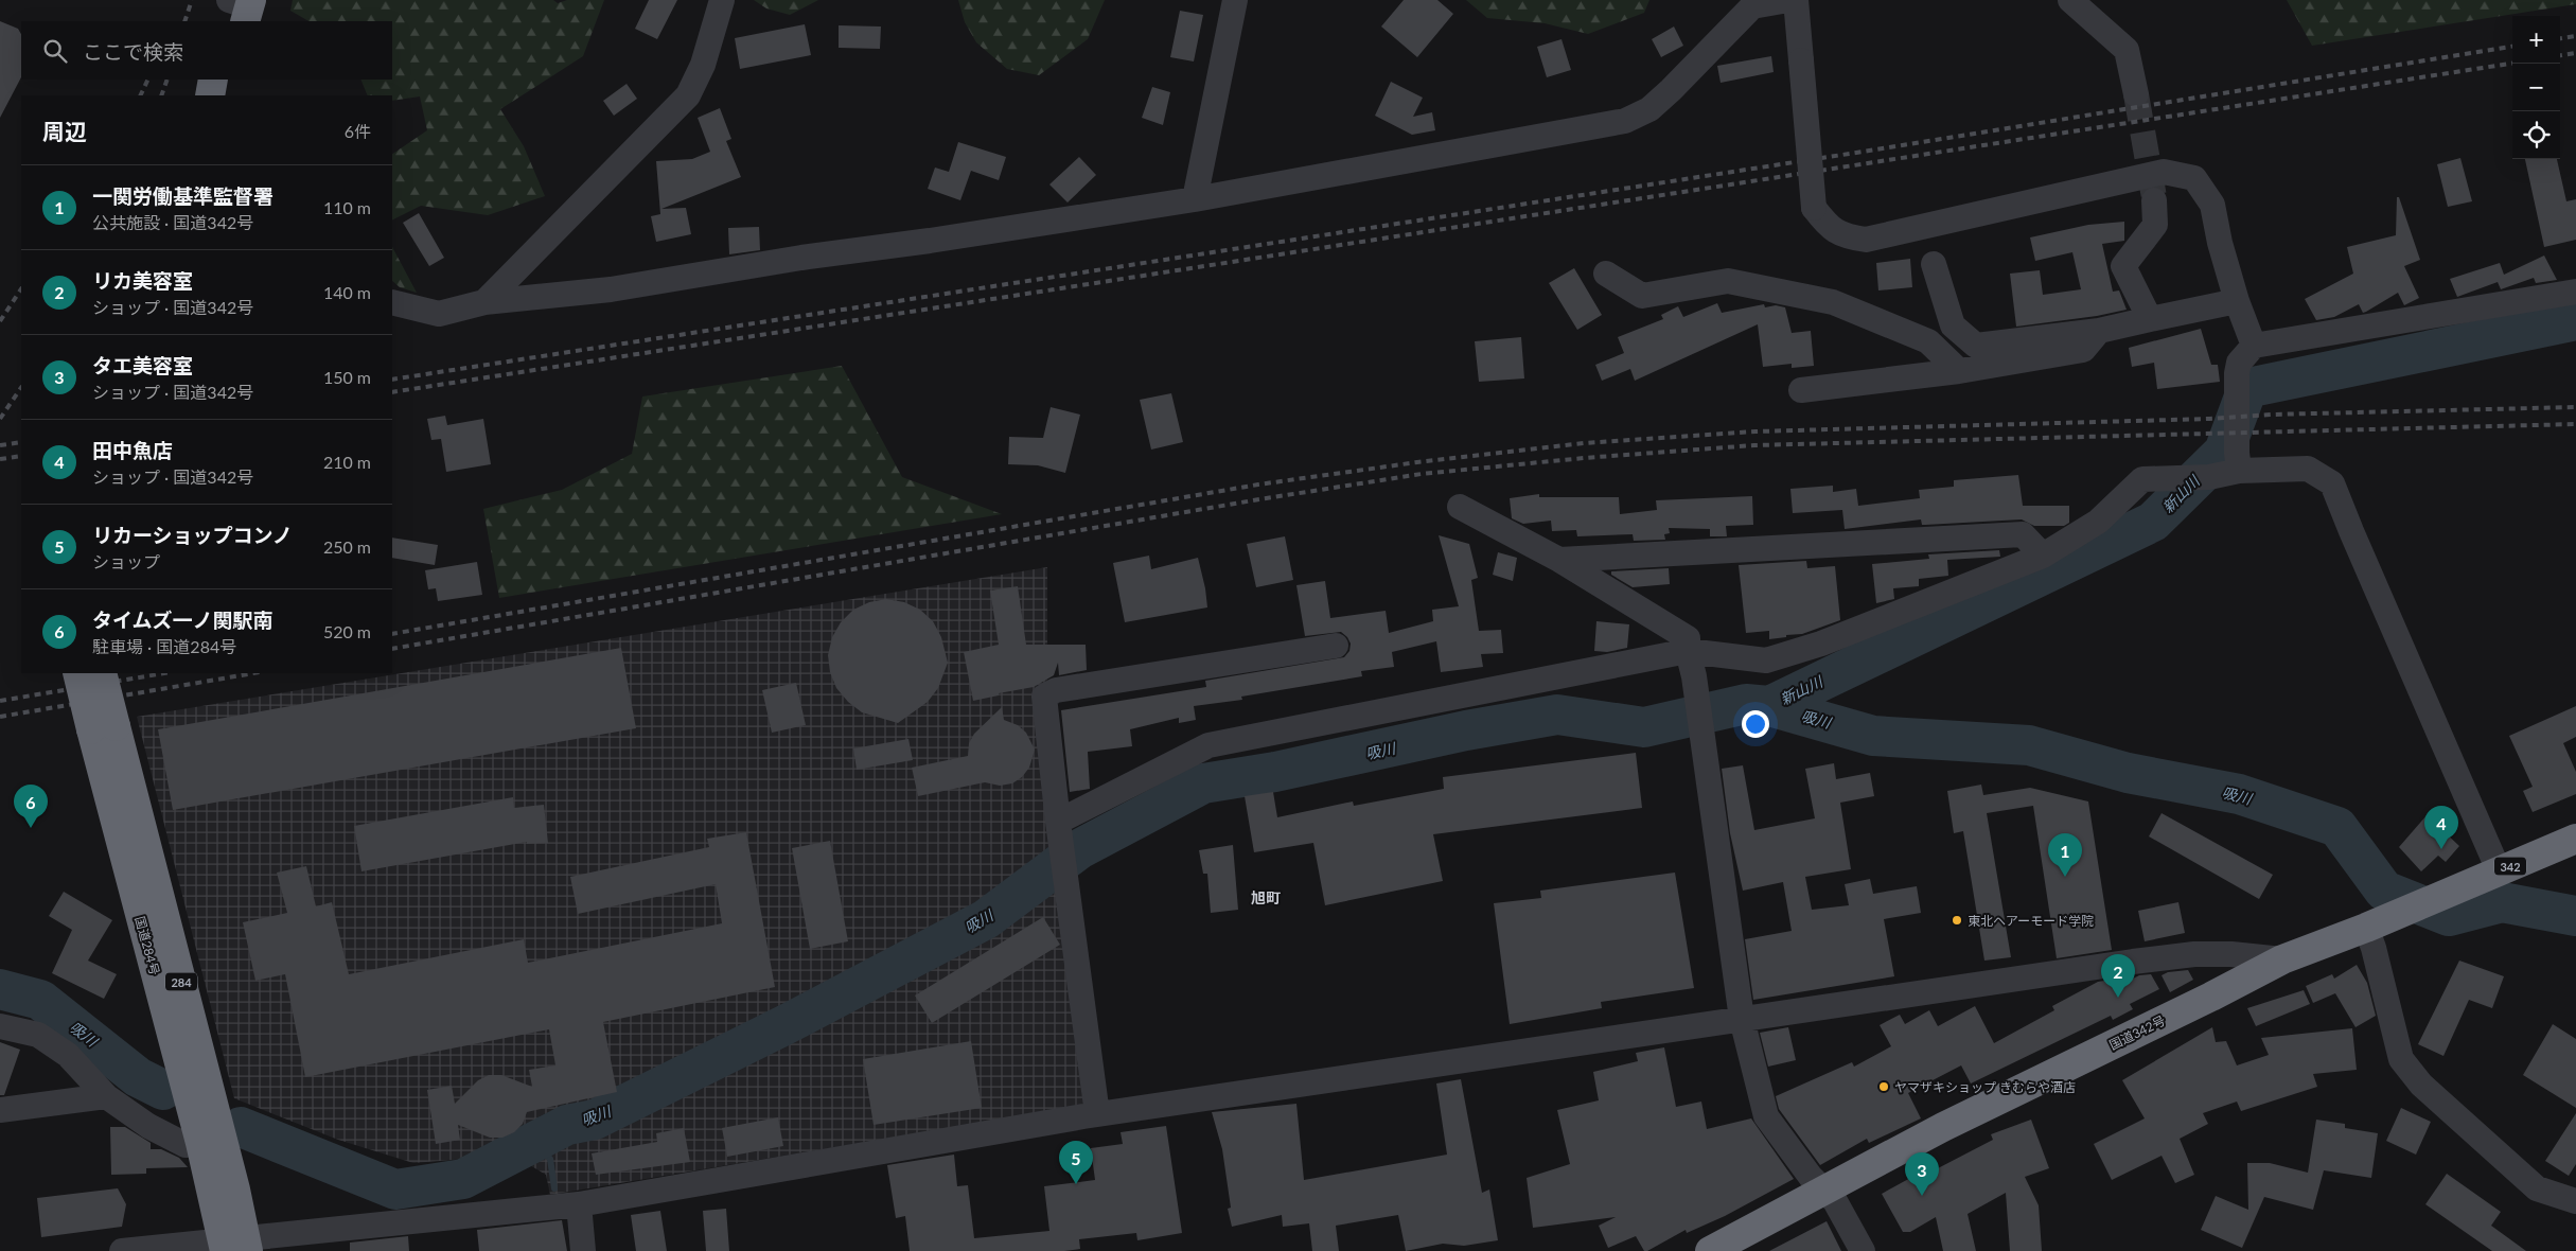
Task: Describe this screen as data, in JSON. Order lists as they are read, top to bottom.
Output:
{
  "streets": {
    "highway": [
      "342",
      "国道284号",
      "284",
      "国道342号"
    ]
  },
  "districts": ["旭町"],
  "water": ["新山川", "吸川"],
  "places": ["東北ヘアーモード学院", "ヤマザキショップ きむらや酒店"],
  "page": {
    "map_buttons": ["+", "−"],
    "search": "ここで検索",
    "heading": ["周辺", "6件"],
    "list": [
      {
        "mark": "1",
        "name": "一関労働基準監督署",
        "note": "公共施設 · 国道342号",
        "value": "110 m"
      },
      {
        "mark": "2",
        "name": "リカ美容室",
        "note": "ショップ · 国道342号",
        "value": "140 m"
      },
      {
        "mark": "3",
        "name": "タエ美容室",
        "note": "ショップ · 国道342号",
        "value": "150 m"
      },
      {
        "mark": "4",
        "name": "田中魚店",
        "note": "ショップ · 国道342号",
        "value": "210 m"
      },
      {
        "mark": "5",
        "name": "リカーショップコンノ",
        "note": "ショップ",
        "value": "250 m"
      },
      {
        "mark": "6",
        "name": "タイムズ一ノ関駅南",
        "note": "駐車場 · 国道284号",
        "value": "520 m"
      }
    ],
    "pins": [
      "6",
      "4",
      "1",
      "2",
      "5",
      "3"
    ]
  }
}
